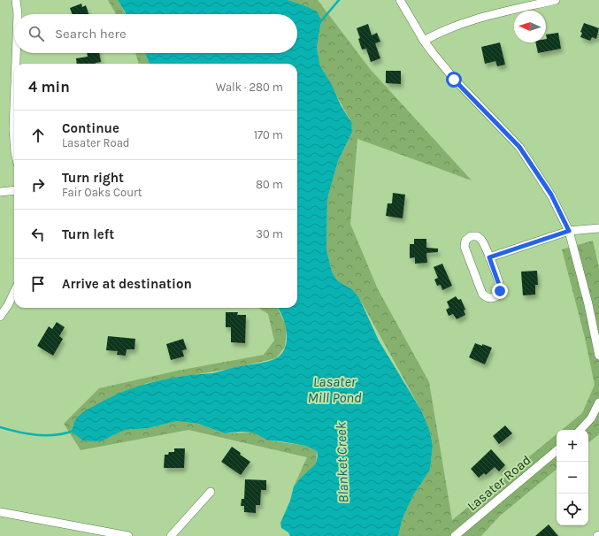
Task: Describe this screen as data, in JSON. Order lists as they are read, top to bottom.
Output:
{
  "streets": {
    "street": ["Lasater Road"]
  },
  "water": ["Lasater Mill Pond", "Blanket Creek"],
  "north": "left",
  "page": {
    "search": "Search here",
    "heading": ["4 min", "Walk · 280 m"],
    "list": [
      ["Continue", "Lasater Road", "170 m"],
      ["Turn right", "Fair Oaks Court", "80 m"],
      ["Turn left", "30 m"],
      "Arrive at destination"
    ],
    "map_buttons": ["+", "−"]
  }
}
